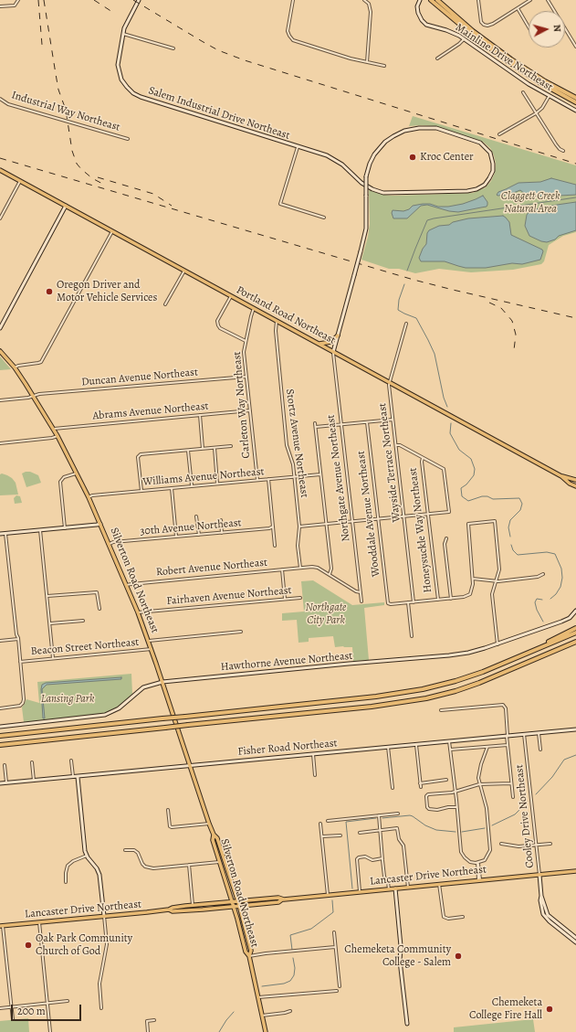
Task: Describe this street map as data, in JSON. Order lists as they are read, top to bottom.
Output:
{
  "streets": {
    "main road": ["Portland Road Northeast", "Silverton Road Northeast", "Lancaster Drive Northeast"],
    "street": [
      "Mainline Drive Northeast",
      "Industrial Way Northeast",
      "Salem Industrial Drive Northeast",
      "Duncan Avenue Northeast",
      "Carleton Way Northeast",
      "Abrams Avenue Northeast",
      "Stortz Avenue Northeast",
      "Wayside Terrace Northeast",
      "Williams Avenue Northeast",
      "Northgate Avenue Northeast",
      "Wooddale Avenue Northeast",
      "30th Avenue Northeast",
      "Honeysuckle Way Northeast",
      "Robert Avenue Northeast",
      "Fairhaven Avenue Northeast",
      "Beacon Street Northeast",
      "Hawthorne Avenue Northeast",
      "Fisher Road Northeast",
      "Cooley Drive Northeast"
    ]
  },
  "crossings": [
    ["Portland Road Northeast", "Carleton Way Northeast"],
    ["Portland Road Northeast", "Stortz Avenue Northeast"],
    ["Portland Road Northeast", "Wayside Terrace Northeast"],
    ["Portland Road Northeast", "Northgate Avenue Northeast"],
    ["Duncan Avenue Northeast", "Carleton Way Northeast"],
    ["Duncan Avenue Northeast", "Silverton Road Northeast"],
    ["Carleton Way Northeast", "Abrams Avenue Northeast"],
    ["Carleton Way Northeast", "Williams Avenue Northeast"],
    ["Abrams Avenue Northeast", "Silverton Road Northeast"],
    ["Stortz Avenue Northeast", "Williams Avenue Northeast"],
    ["Stortz Avenue Northeast", "Robert Avenue Northeast"],
    ["Williams Avenue Northeast", "Silverton Road Northeast"],
    ["Northgate Avenue Northeast", "Robert Avenue Northeast"],
    ["30th Avenue Northeast", "Silverton Road Northeast"],
    ["Robert Avenue Northeast", "Silverton Road Northeast"],
    ["Silverton Road Northeast", "Fairhaven Avenue Northeast"],
    ["Silverton Road Northeast", "Beacon Street Northeast"],
    ["Silverton Road Northeast", "Hawthorne Avenue Northeast"],
    ["Silverton Road Northeast", "Fisher Road Northeast"],
    ["Silverton Road Northeast", "Lancaster Drive Northeast"],
    ["Fisher Road Northeast", "Cooley Drive Northeast"],
    ["Cooley Drive Northeast", "Lancaster Drive Northeast"]
  ],
  "parks": ["Claggett Creek Natural Area", "Northgate City Park", "Lansing Park"],
  "places": [
    "Kroc Center",
    "Oregon Driver and Motor Vehicle Services",
    "Oak Park Community Church of God",
    "Chemeketa Community College - Salem",
    "Chemeketa College Fire Hall"
  ],
  "scale_bar": "200 m",
  "north": "right"
}
